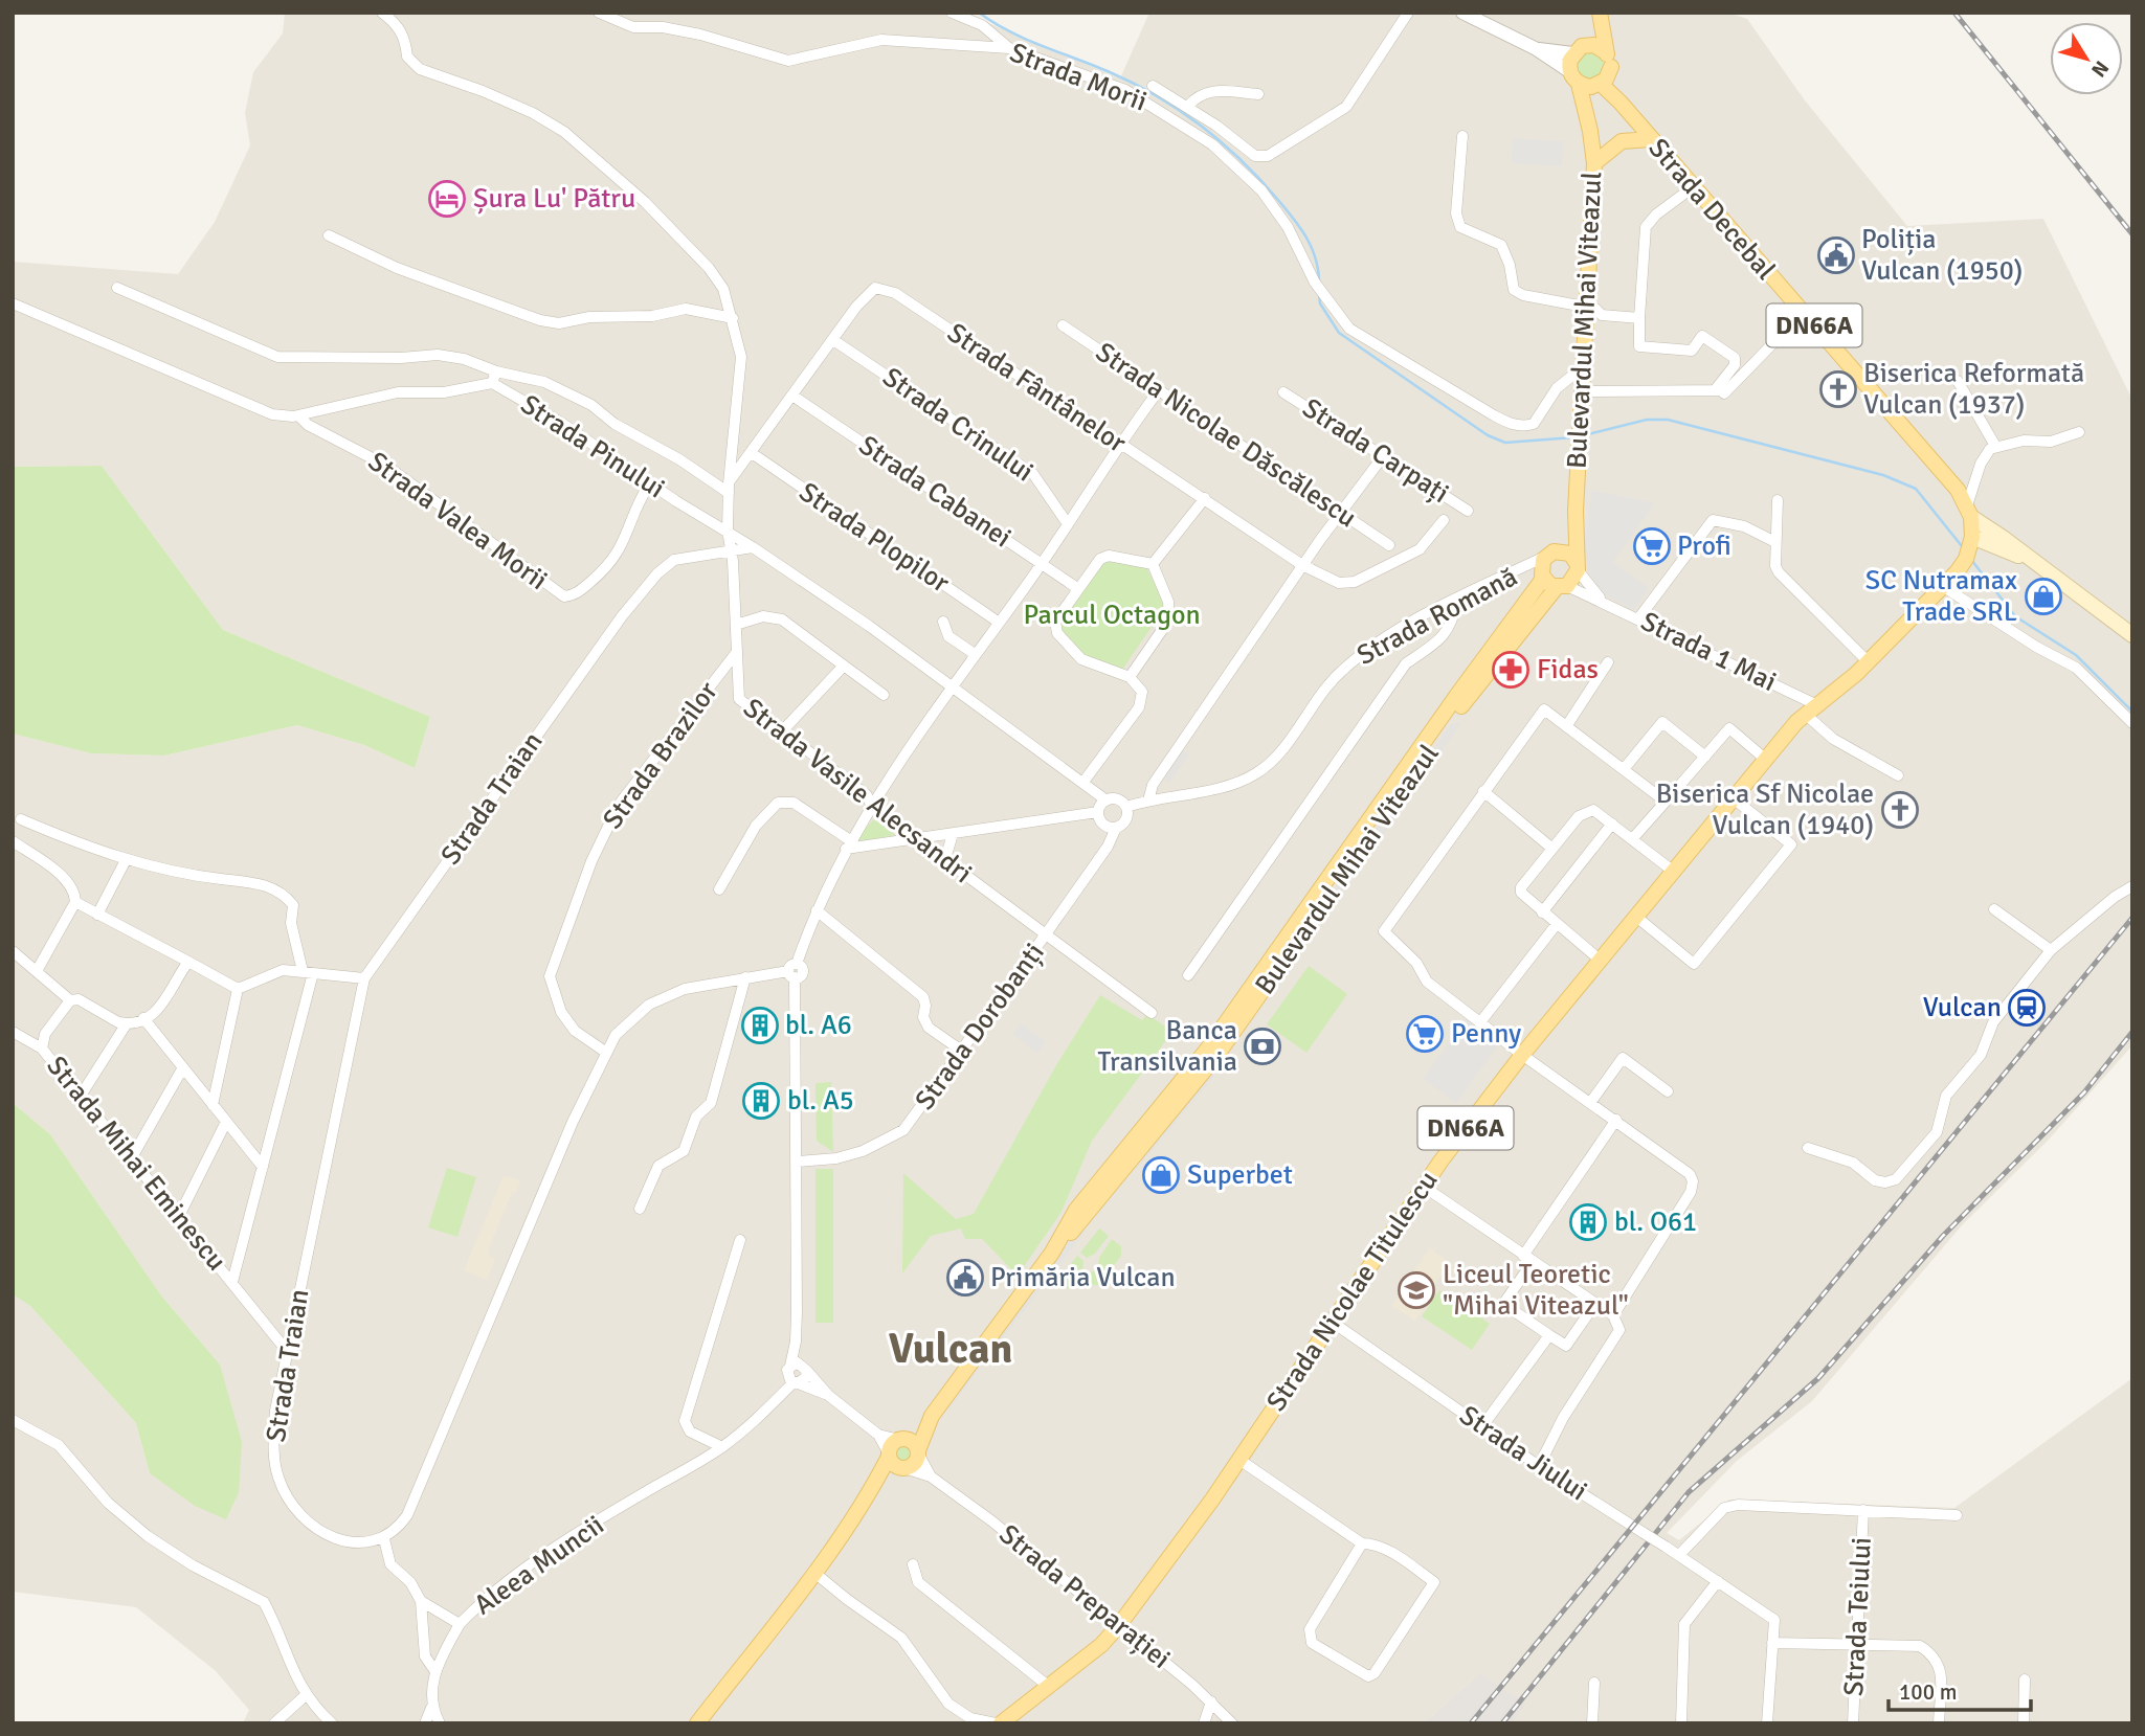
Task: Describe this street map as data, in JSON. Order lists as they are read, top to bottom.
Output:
{
  "streets": {
    "main road": [
      "Strada Decebal",
      "Bulevardul Mihai Viteazul",
      "DN66A",
      "Strada Nicolae Titulescu"
    ],
    "street": [
      "Strada Morii",
      "Strada Fântânelor",
      "Strada Crinului",
      "Strada Nicolae Dăscălescu",
      "Strada Pinului",
      "Strada Carpați",
      "Strada Cabanei",
      "Strada Valea Morii",
      "Strada Plopilor",
      "Strada Romană",
      "Strada 1 Mai",
      "Strada Brazilor",
      "Strada Vasile Alecsandri",
      "Strada Traian",
      "Strada Dorobanți",
      "Strada Mihai Eminescu",
      "Strada Jiului",
      "Aleea Muncii",
      "Strada Preparației",
      "Strada Teiului"
    ]
  },
  "crossings": [
    ["Strada Morii", "Bulevardul Mihai Viteazul"],
    ["Strada Decebal", "Bulevardul Mihai Viteazul"],
    ["Bulevardul Mihai Viteazul", "Strada Romană"],
    ["Bulevardul Mihai Viteazul", "Strada 1 Mai"],
    ["Bulevardul Mihai Viteazul", "Strada Preparației"],
    ["Strada Fântânelor", "Strada Crinului"],
    ["Strada Fântânelor", "Strada Cabanei"],
    ["Strada Fântânelor", "Strada Plopilor"],
    ["Strada Fântânelor", "Strada Vasile Alecsandri"],
    ["Strada Pinului", "Strada Valea Morii"],
    ["Strada Pinului", "Strada Romană"],
    ["Strada Pinului", "Strada Vasile Alecsandri"],
    ["Strada Pinului", "Strada Traian"],
    ["Strada Pinului", "Strada Dorobanți"],
    ["Strada Romană", "Strada Dorobanți"],
    ["Strada 1 Mai", "Strada Nicolae Titulescu"],
    ["Strada Brazilor", "Strada Vasile Alecsandri"],
    ["Strada Vasile Alecsandri", "Strada Traian"],
    ["Strada Vasile Alecsandri", "Strada Dorobanți"],
    ["Strada Traian", "Strada Mihai Eminescu"],
    ["Strada Traian", "Aleea Muncii"],
    ["Strada Nicolae Titulescu", "Strada Jiului"],
    ["Strada Nicolae Titulescu", "Strada Preparației"]
  ],
  "districts": ["Vulcan"],
  "parks": ["Parcul Octagon"],
  "places": {
    "hotel": ["Șura Lu' Pătru"],
    "public building": ["Poliția Vulcan (1950)", "Primăria Vulcan"],
    "church": ["Biserica Reformată Vulcan (1937)", "Biserica Sf Nicolae Vulcan (1940)"],
    "supermarket": ["Profi", "Penny"],
    "shop": ["SC Nutramax Trade SRL", "Superbet"],
    "pharmacy": ["Fidas"],
    "station": ["Vulcan"],
    "building": ["bl. A6", "bl. A5", "bl. O61"],
    "bank": ["Banca Transilvania"],
    "school or university": ["Liceul Teoretic \"Mihai Viteazul\""]
  },
  "scale_bar": "100 m",
  "north": "bottom right"
}
